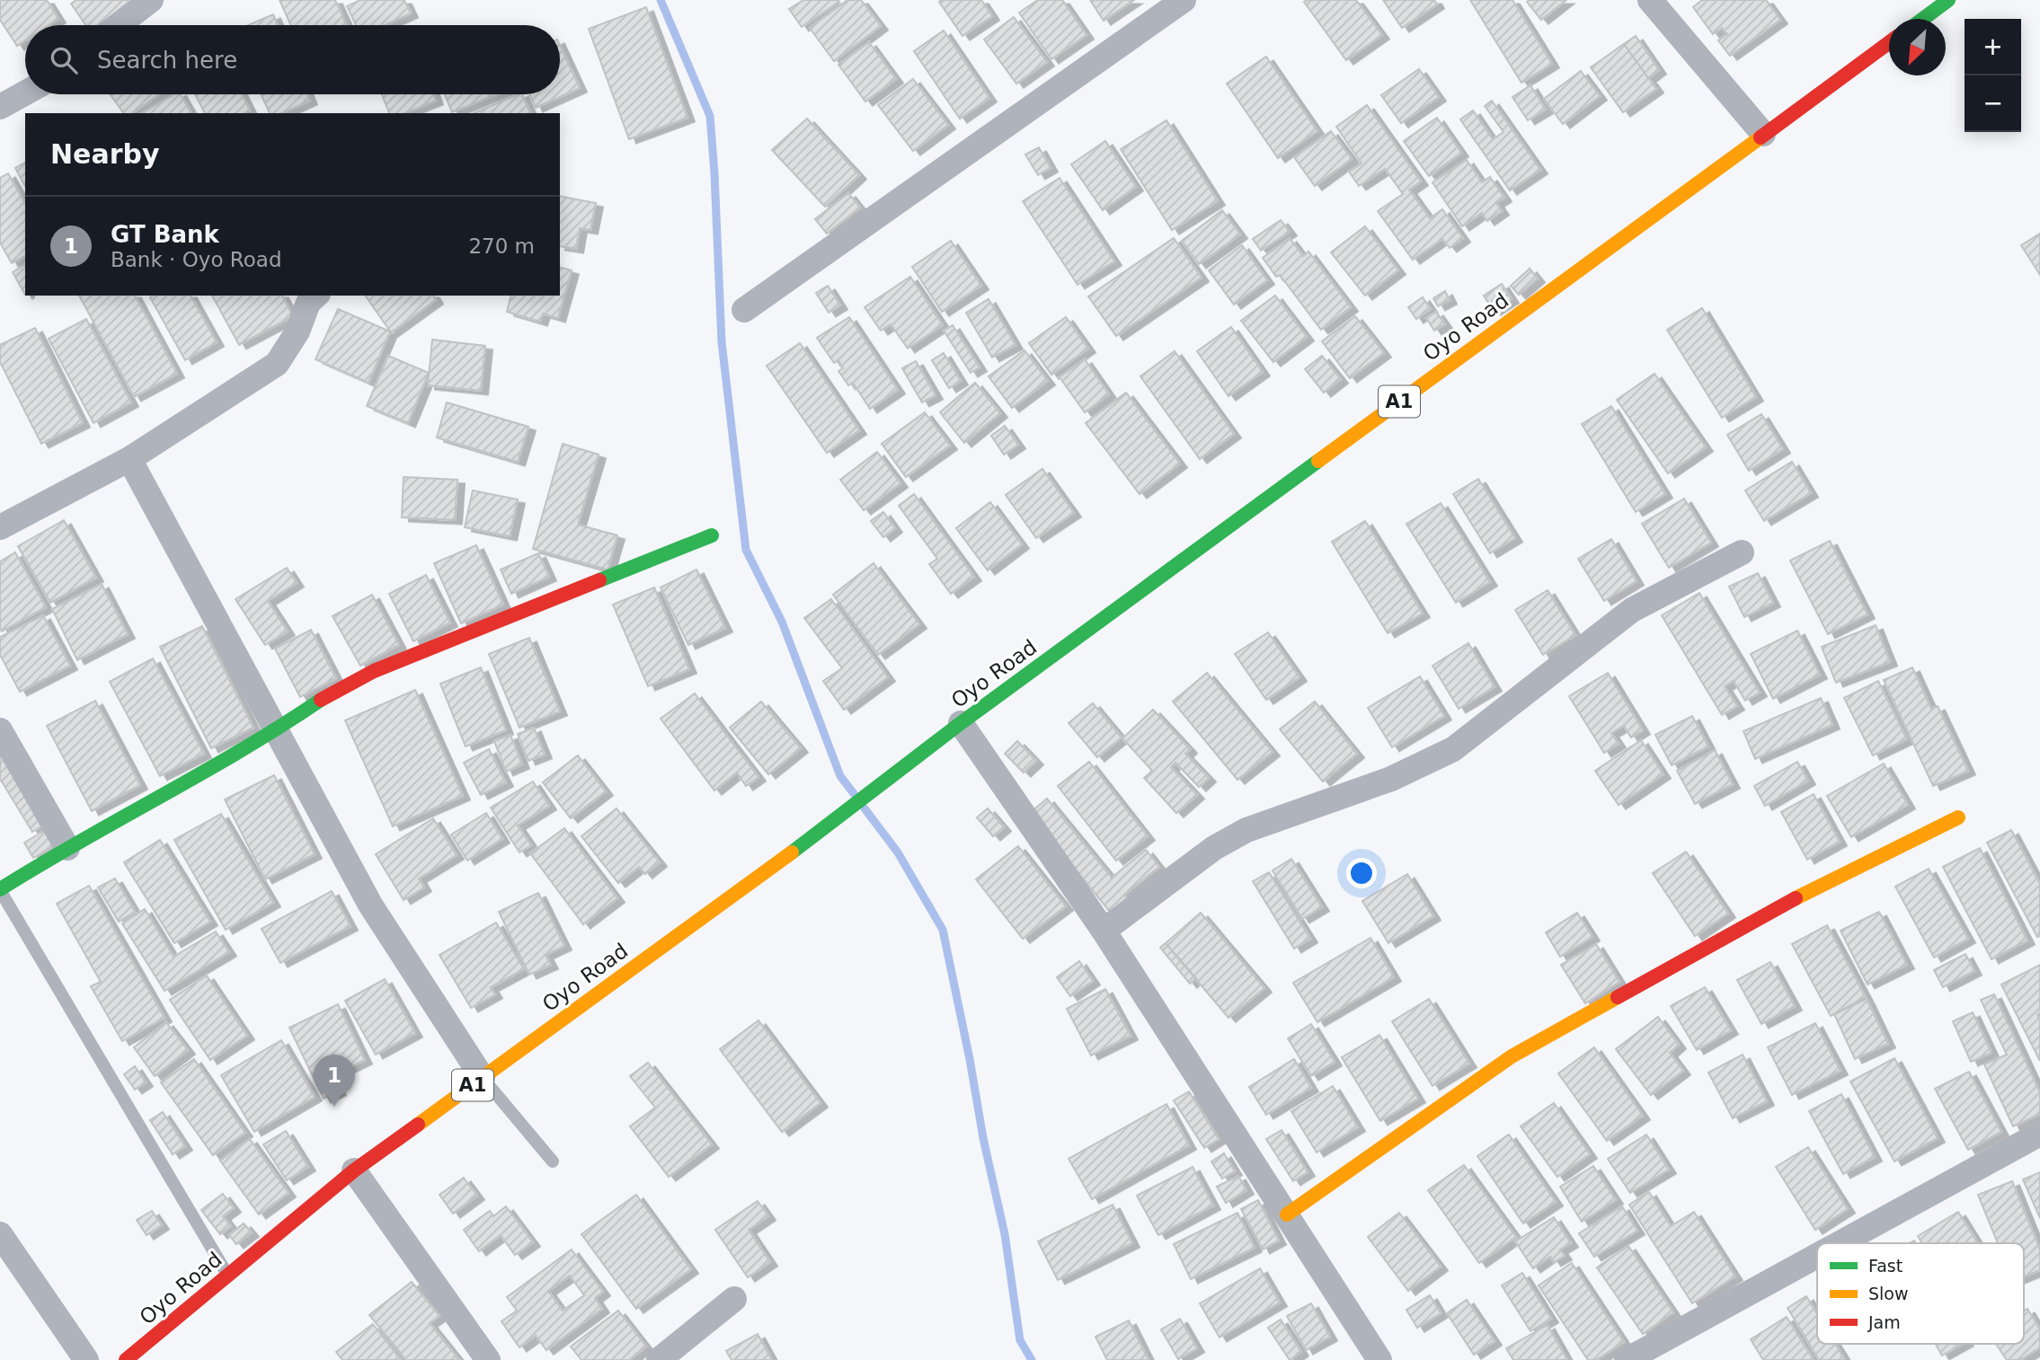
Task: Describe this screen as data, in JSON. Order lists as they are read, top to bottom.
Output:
{
  "streets": {
    "main road": ["Oyo Road", "A1"]
  },
  "legend": ["Fast", "Slow", "Jam"],
  "north": "bottom left",
  "page": {
    "map_buttons": ["+", "−"],
    "search": "Search here",
    "heading": "Nearby",
    "list": [
      {
        "mark": "1",
        "name": "GT Bank",
        "note": "Bank · Oyo Road",
        "value": "270 m"
      }
    ],
    "pins": "1"
  }
}
